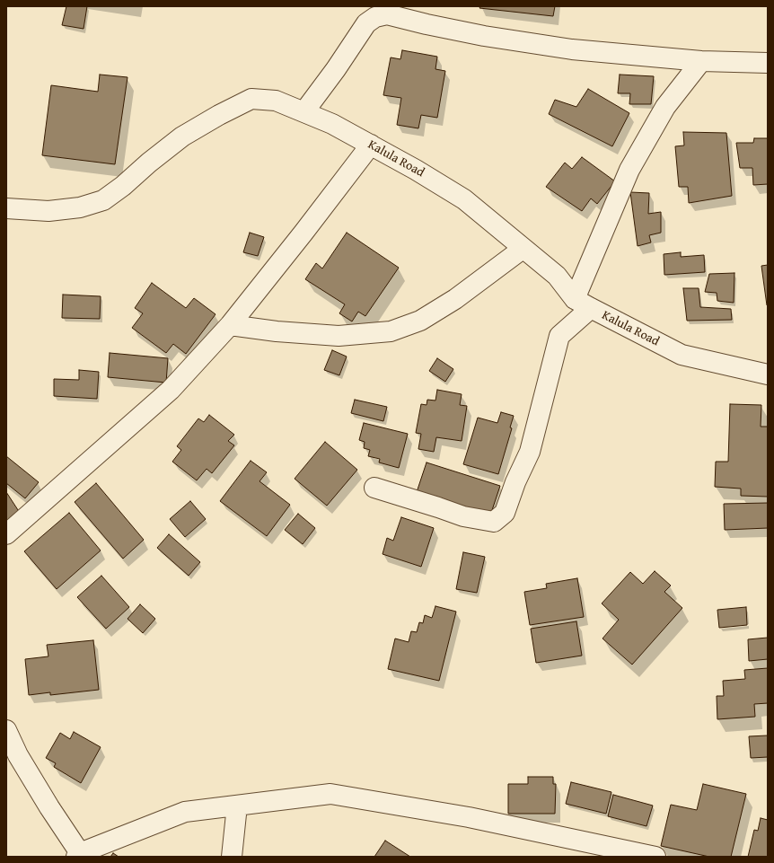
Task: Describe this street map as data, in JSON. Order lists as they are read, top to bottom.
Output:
{
  "streets": {
    "street": ["Kalula Road"]
  }
}
